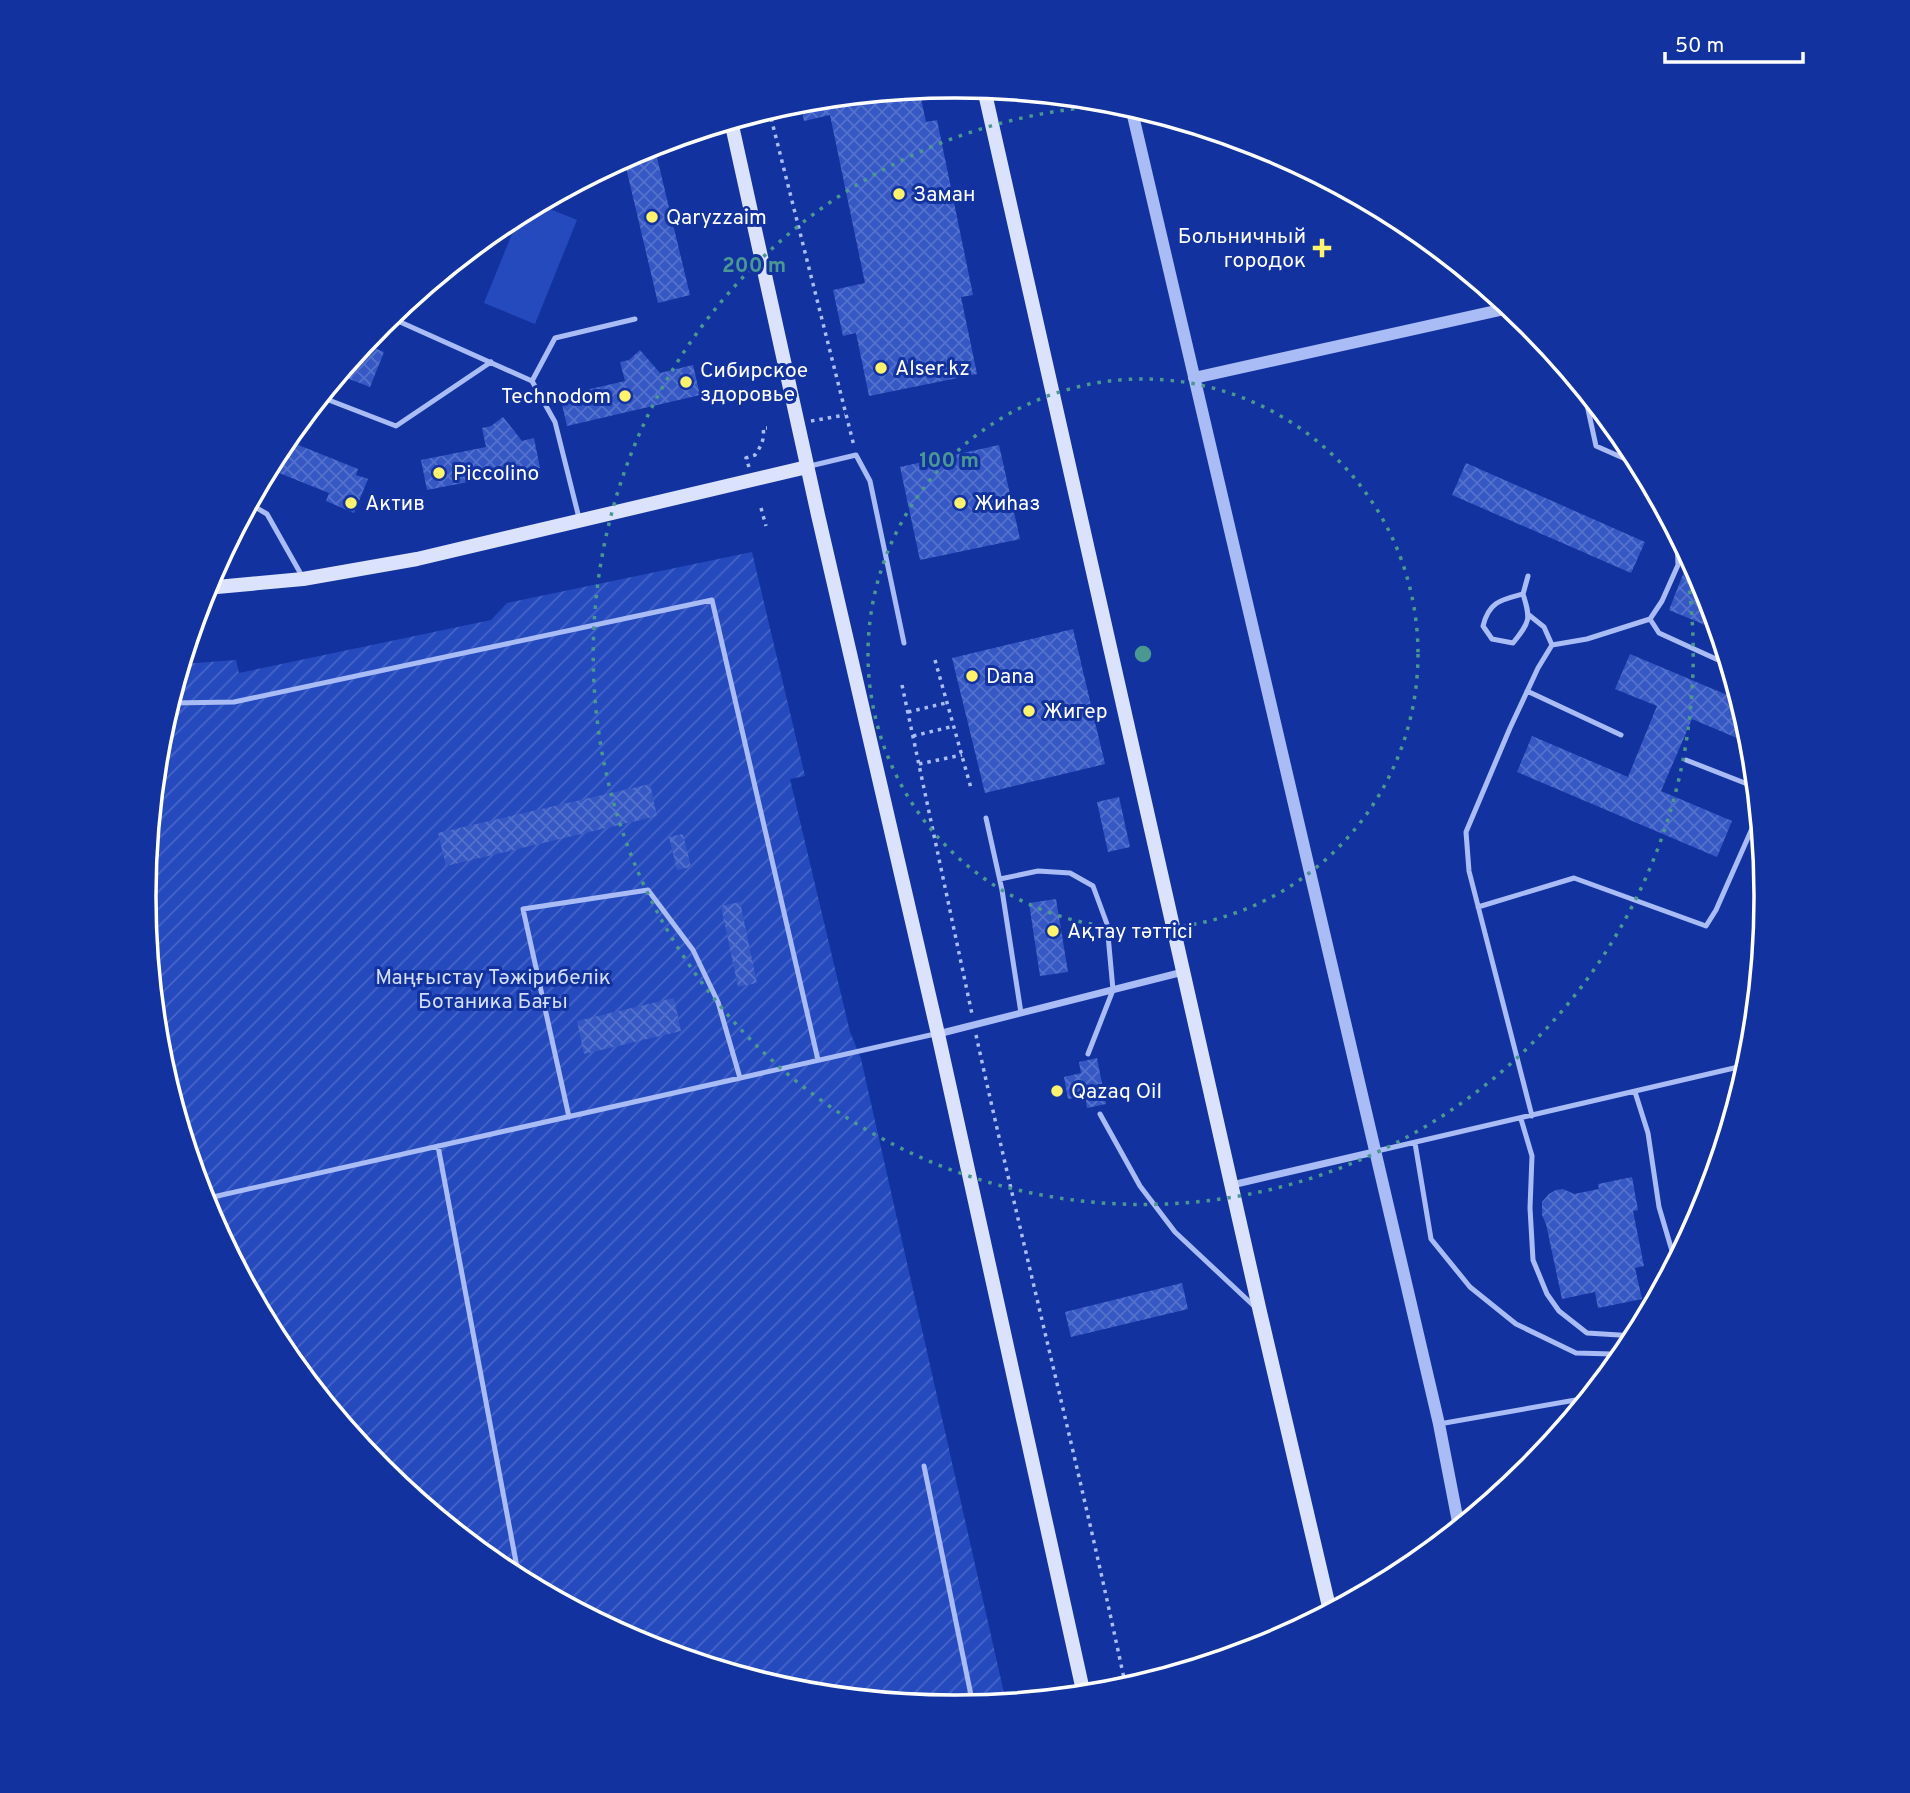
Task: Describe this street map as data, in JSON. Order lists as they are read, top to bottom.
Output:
{
  "parks": ["Маңғыстау Тәжірибелік Ботаника Бағы"],
  "places": {
    "other": [
      "Заман",
      "Qaryzzaim",
      "Alser.kz",
      "Сибирское здоровье",
      "Technodom",
      "Piccolino",
      "Актив",
      "Жиhаз",
      "Dana",
      "Жигер",
      "Ақтау тәттісі",
      "Qazaq Oil"
    ],
    "health": ["Больничный городок"]
  },
  "scale_bar": "50 m",
  "rings": ["200 m", "100 m"]
}
